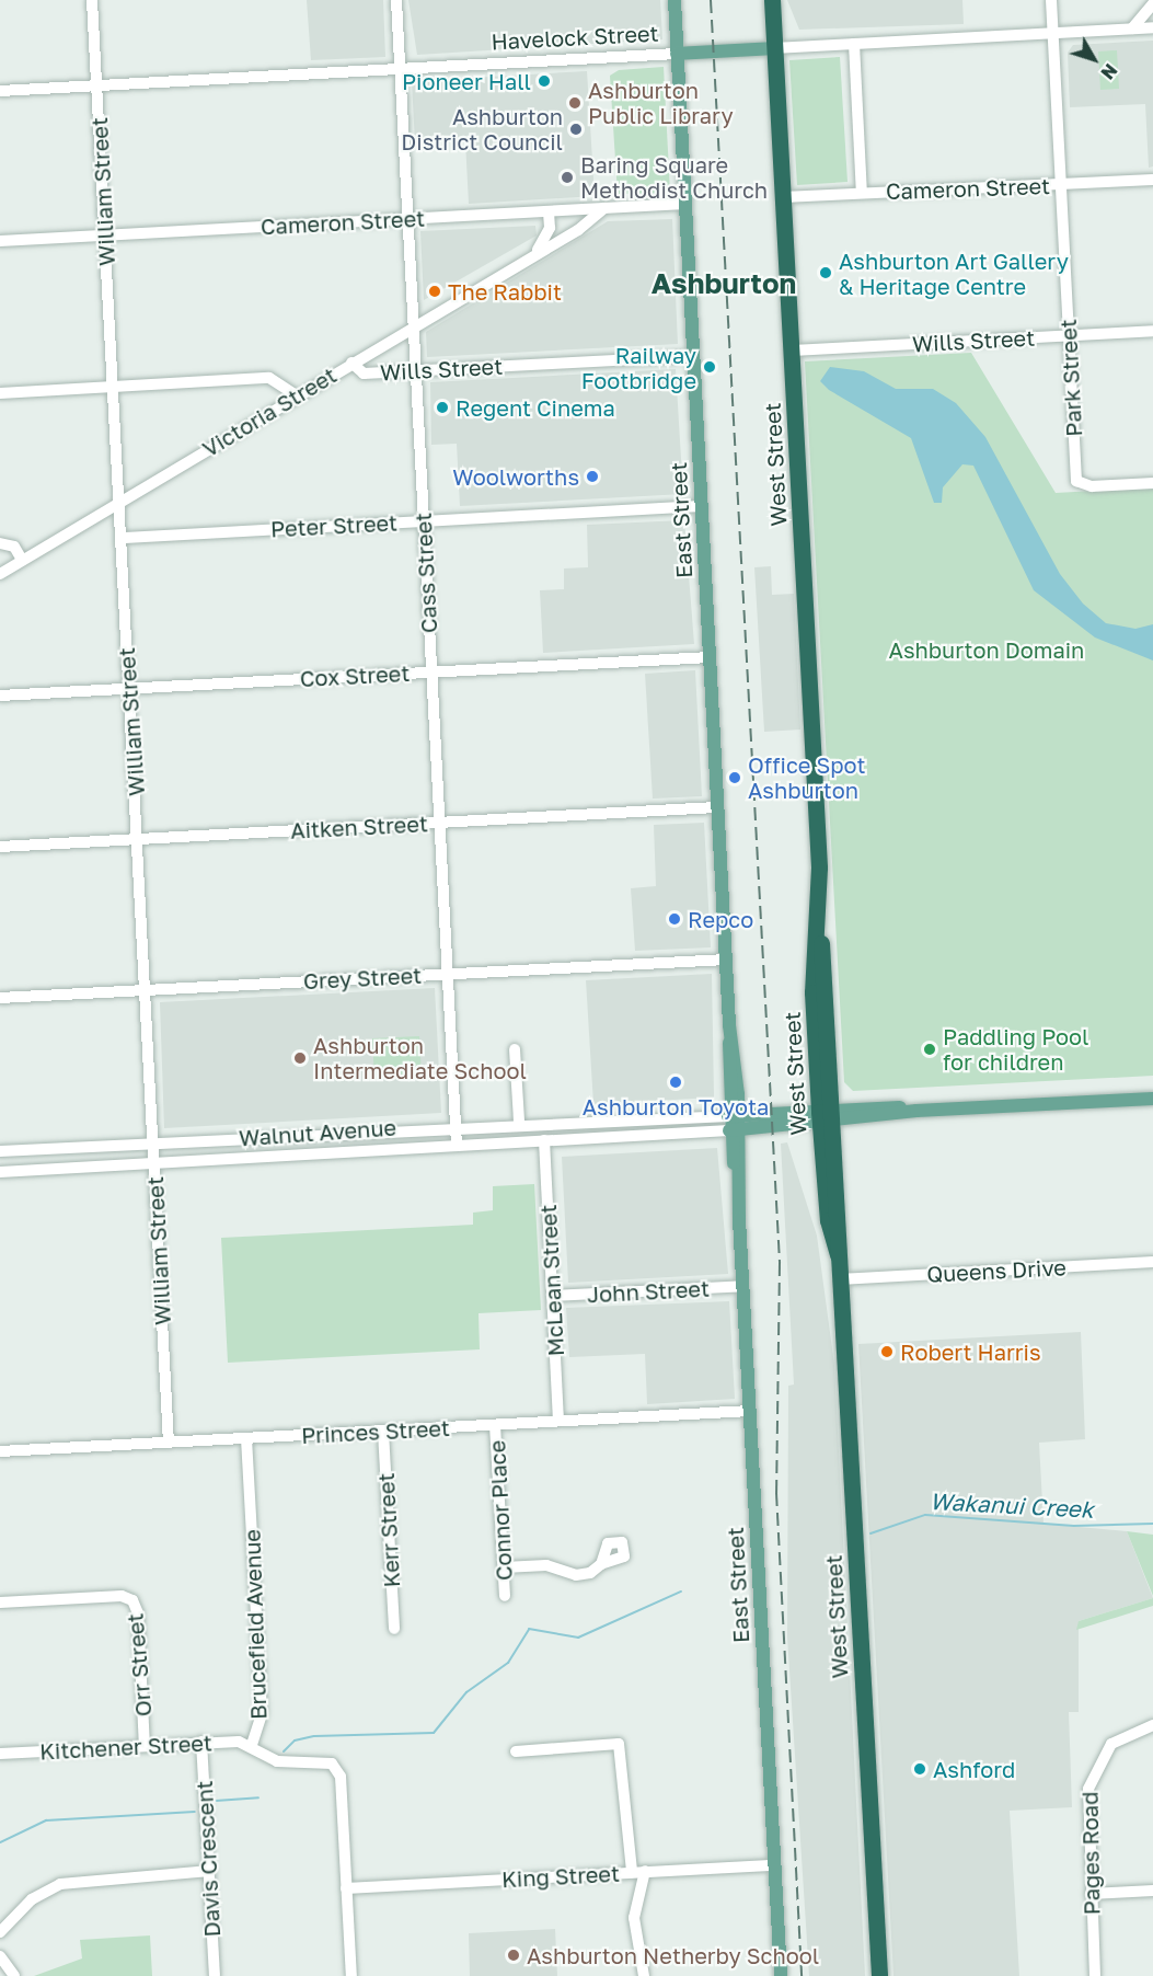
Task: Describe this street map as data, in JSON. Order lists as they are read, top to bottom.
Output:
{
  "streets": {
    "highway": ["West Street"],
    "main road": ["Havelock Street", "East Street", "Walnut Avenue"],
    "street": [
      "Cameron Street",
      "William Street",
      "Wills Street",
      "Park Street",
      "Victoria Street",
      "Peter Street",
      "Cass Street",
      "Cox Street",
      "Aitken Street",
      "Grey Street",
      "Queens Drive",
      "McLean Street",
      "John Street",
      "Princes Street",
      "Connor Place",
      "Kerr Street",
      "Brucefield Avenue",
      "Orr Street",
      "Kitchener Street",
      "Pages Road",
      "Davis Crescent",
      "King Street"
    ]
  },
  "crossings": [
    ["Havelock Street", "William Street"],
    ["Havelock Street", "Park Street"],
    ["Havelock Street", "West Street"],
    ["Havelock Street", "East Street"],
    ["Havelock Street", "Cass Street"],
    ["Cameron Street", "William Street"],
    ["Cameron Street", "Park Street"],
    ["Cameron Street", "Victoria Street"],
    ["Cameron Street", "West Street"],
    ["Cameron Street", "East Street"],
    ["Cameron Street", "Cass Street"],
    ["William Street", "Victoria Street"],
    ["William Street", "Peter Street"],
    ["William Street", "Cox Street"],
    ["William Street", "Aitken Street"],
    ["William Street", "Grey Street"],
    ["William Street", "Walnut Avenue"],
    ["William Street", "Princes Street"],
    ["Wills Street", "Park Street"],
    ["Wills Street", "Victoria Street"],
    ["Wills Street", "West Street"],
    ["Wills Street", "East Street"],
    ["Wills Street", "Cass Street"],
    ["Victoria Street", "Cass Street"],
    ["West Street", "Walnut Avenue"],
    ["West Street", "Queens Drive"],
    ["East Street", "Peter Street"],
    ["East Street", "Cox Street"],
    ["East Street", "Aitken Street"],
    ["East Street", "Grey Street"],
    ["East Street", "Walnut Avenue"],
    ["East Street", "John Street"],
    ["East Street", "Princes Street"],
    ["East Street", "King Street"],
    ["Peter Street", "Cass Street"],
    ["Cass Street", "Cox Street"],
    ["Cass Street", "Aitken Street"],
    ["Cass Street", "Grey Street"],
    ["Cass Street", "Walnut Avenue"],
    ["Walnut Avenue", "McLean Street"],
    ["McLean Street", "John Street"],
    ["McLean Street", "Princes Street"],
    ["Princes Street", "Connor Place"],
    ["Princes Street", "Kerr Street"],
    ["Princes Street", "Brucefield Avenue"],
    ["Brucefield Avenue", "Kitchener Street"],
    ["Brucefield Avenue", "King Street"],
    ["Orr Street", "Kitchener Street"],
    ["Kitchener Street", "Davis Crescent"]
  ],
  "districts": ["Ashburton"],
  "water": ["Wakanui Creek"],
  "parks": ["Ashburton Domain"],
  "places": [
    "Pioneer Hall",
    "Ashburton Public Library",
    "Ashburton District Council",
    "Baring Square Methodist Church",
    "Ashburton Art Gallery & Heritage Centre",
    "The Rabbit",
    "Railway Footbridge",
    "Regent Cinema",
    "Woolworths",
    "Office Spot Ashburton",
    "Repco",
    "Paddling Pool for children",
    "Ashburton Intermediate School",
    "Ashburton Toyota",
    "Robert Harris",
    "Ashford",
    "Ashburton Netherby School"
  ],
  "north": "bottom right"
}
